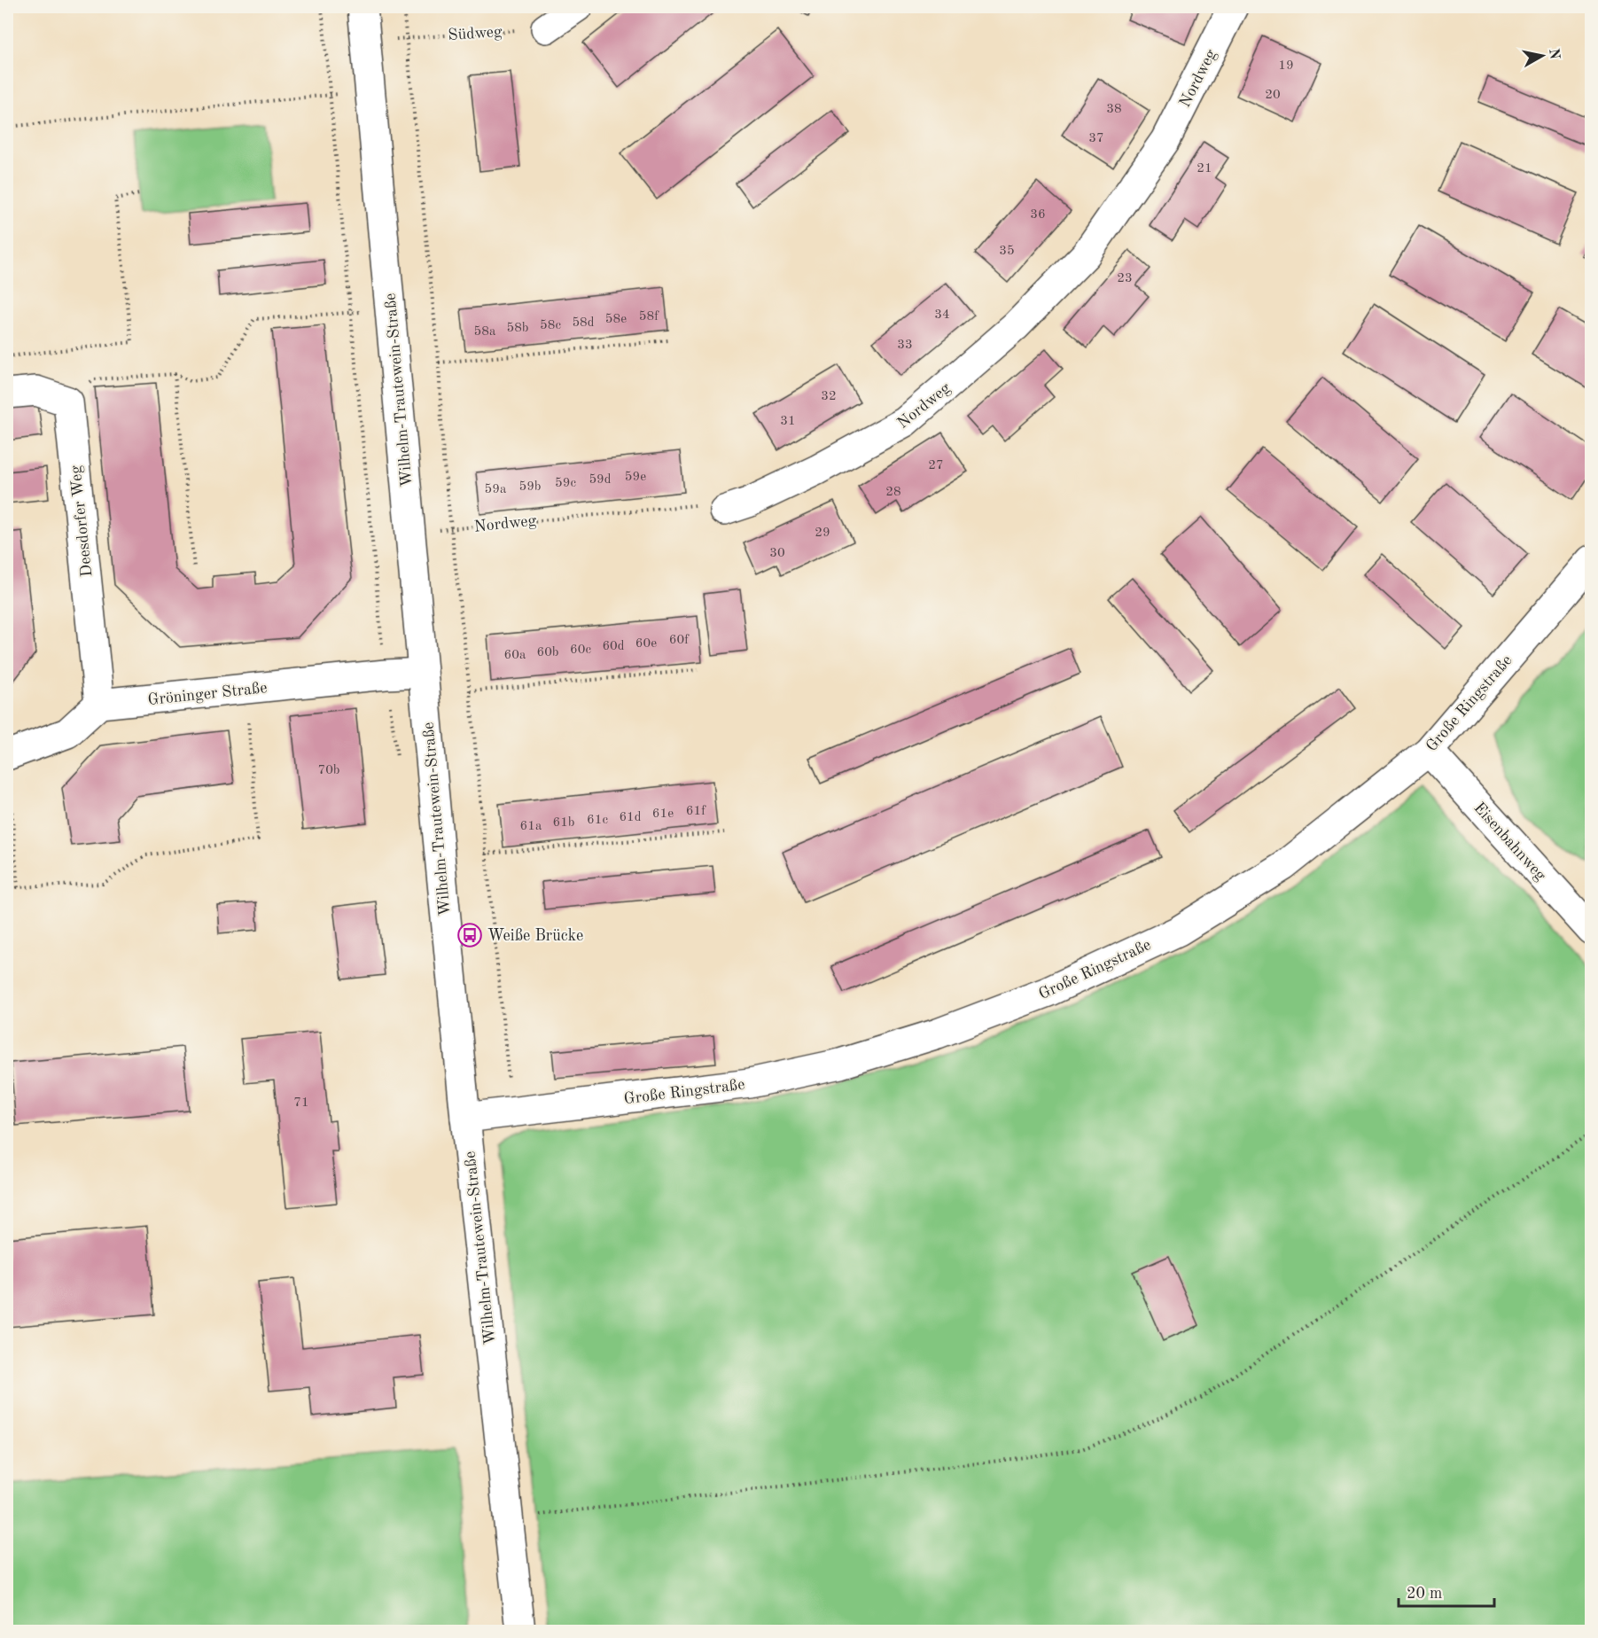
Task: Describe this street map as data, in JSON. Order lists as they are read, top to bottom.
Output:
{
  "streets": {
    "street": [
      "Nordweg",
      "Wilhelm-Trautewein-Straße",
      "Deesdorfer Weg",
      "Gröninger Straße",
      "Große Ringstraße",
      "Eisenbahnweg"
    ],
    "path": ["Südweg"]
  },
  "crossings": [
    ["Südweg", "Wilhelm-Trautewein-Straße"],
    ["Nordweg", "Wilhelm-Trautewein-Straße"],
    ["Wilhelm-Trautewein-Straße", "Gröninger Straße"],
    ["Wilhelm-Trautewein-Straße", "Große Ringstraße"],
    ["Deesdorfer Weg", "Gröninger Straße"],
    ["Große Ringstraße", "Eisenbahnweg"]
  ],
  "places": {
    "bus stop": ["Weiße Brücke"]
  },
  "house_numbers": [
    "19",
    "20",
    "38",
    "37",
    "21",
    "36",
    "35",
    "23",
    "34",
    "58f",
    "58e",
    "58d",
    "58c",
    "58b",
    "58a",
    "33",
    "32",
    "31",
    "27",
    "59e",
    "59d",
    "59c",
    "59b",
    "59a",
    "28",
    "29",
    "30",
    "60f",
    "60e",
    "60d",
    "60c",
    "60b",
    "60a",
    "70b",
    "61f",
    "61e",
    "61d",
    "61c",
    "61b",
    "61a",
    "71"
  ],
  "scale_bar": "20 m",
  "north": "right"
}
